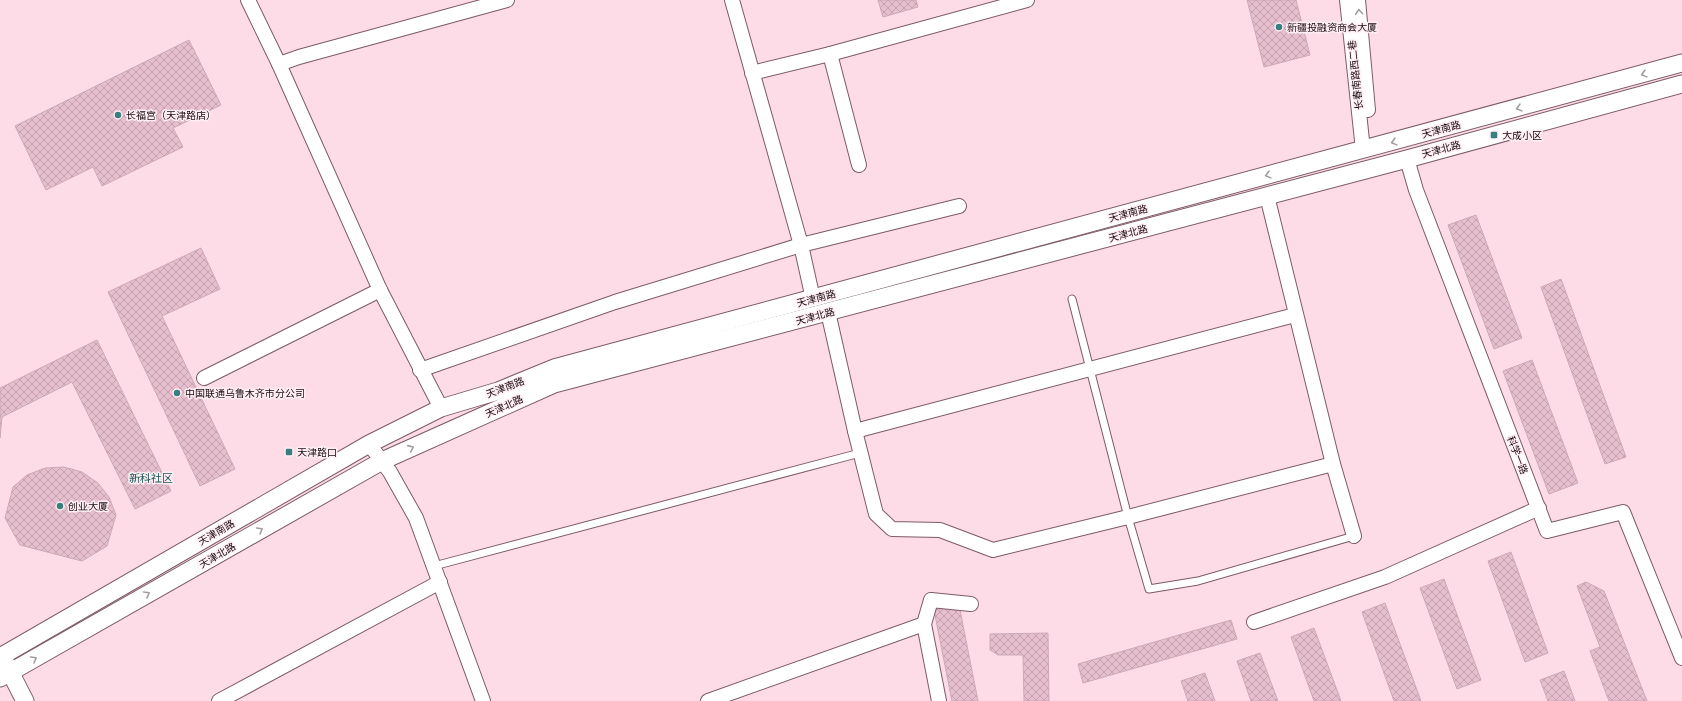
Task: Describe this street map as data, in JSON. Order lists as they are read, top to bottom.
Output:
{
  "streets": {
    "street": [
      "长春南路西二巷",
      "天津南路",
      "天津北路",
      "科学一路"
    ]
  },
  "crossings": [
    ["长春南路西二巷", "天津南路"],
    ["天津北路", "科学一路"]
  ],
  "districts": ["新科社区"],
  "places": {
    "other": [
      "新疆投融资商会大厦",
      "长福宫（天津路店）",
      "中国联通乌鲁木齐市分公司",
      "创业大厦"
    ],
    "transit": ["大成小区", "天津路口"]
  }
}
